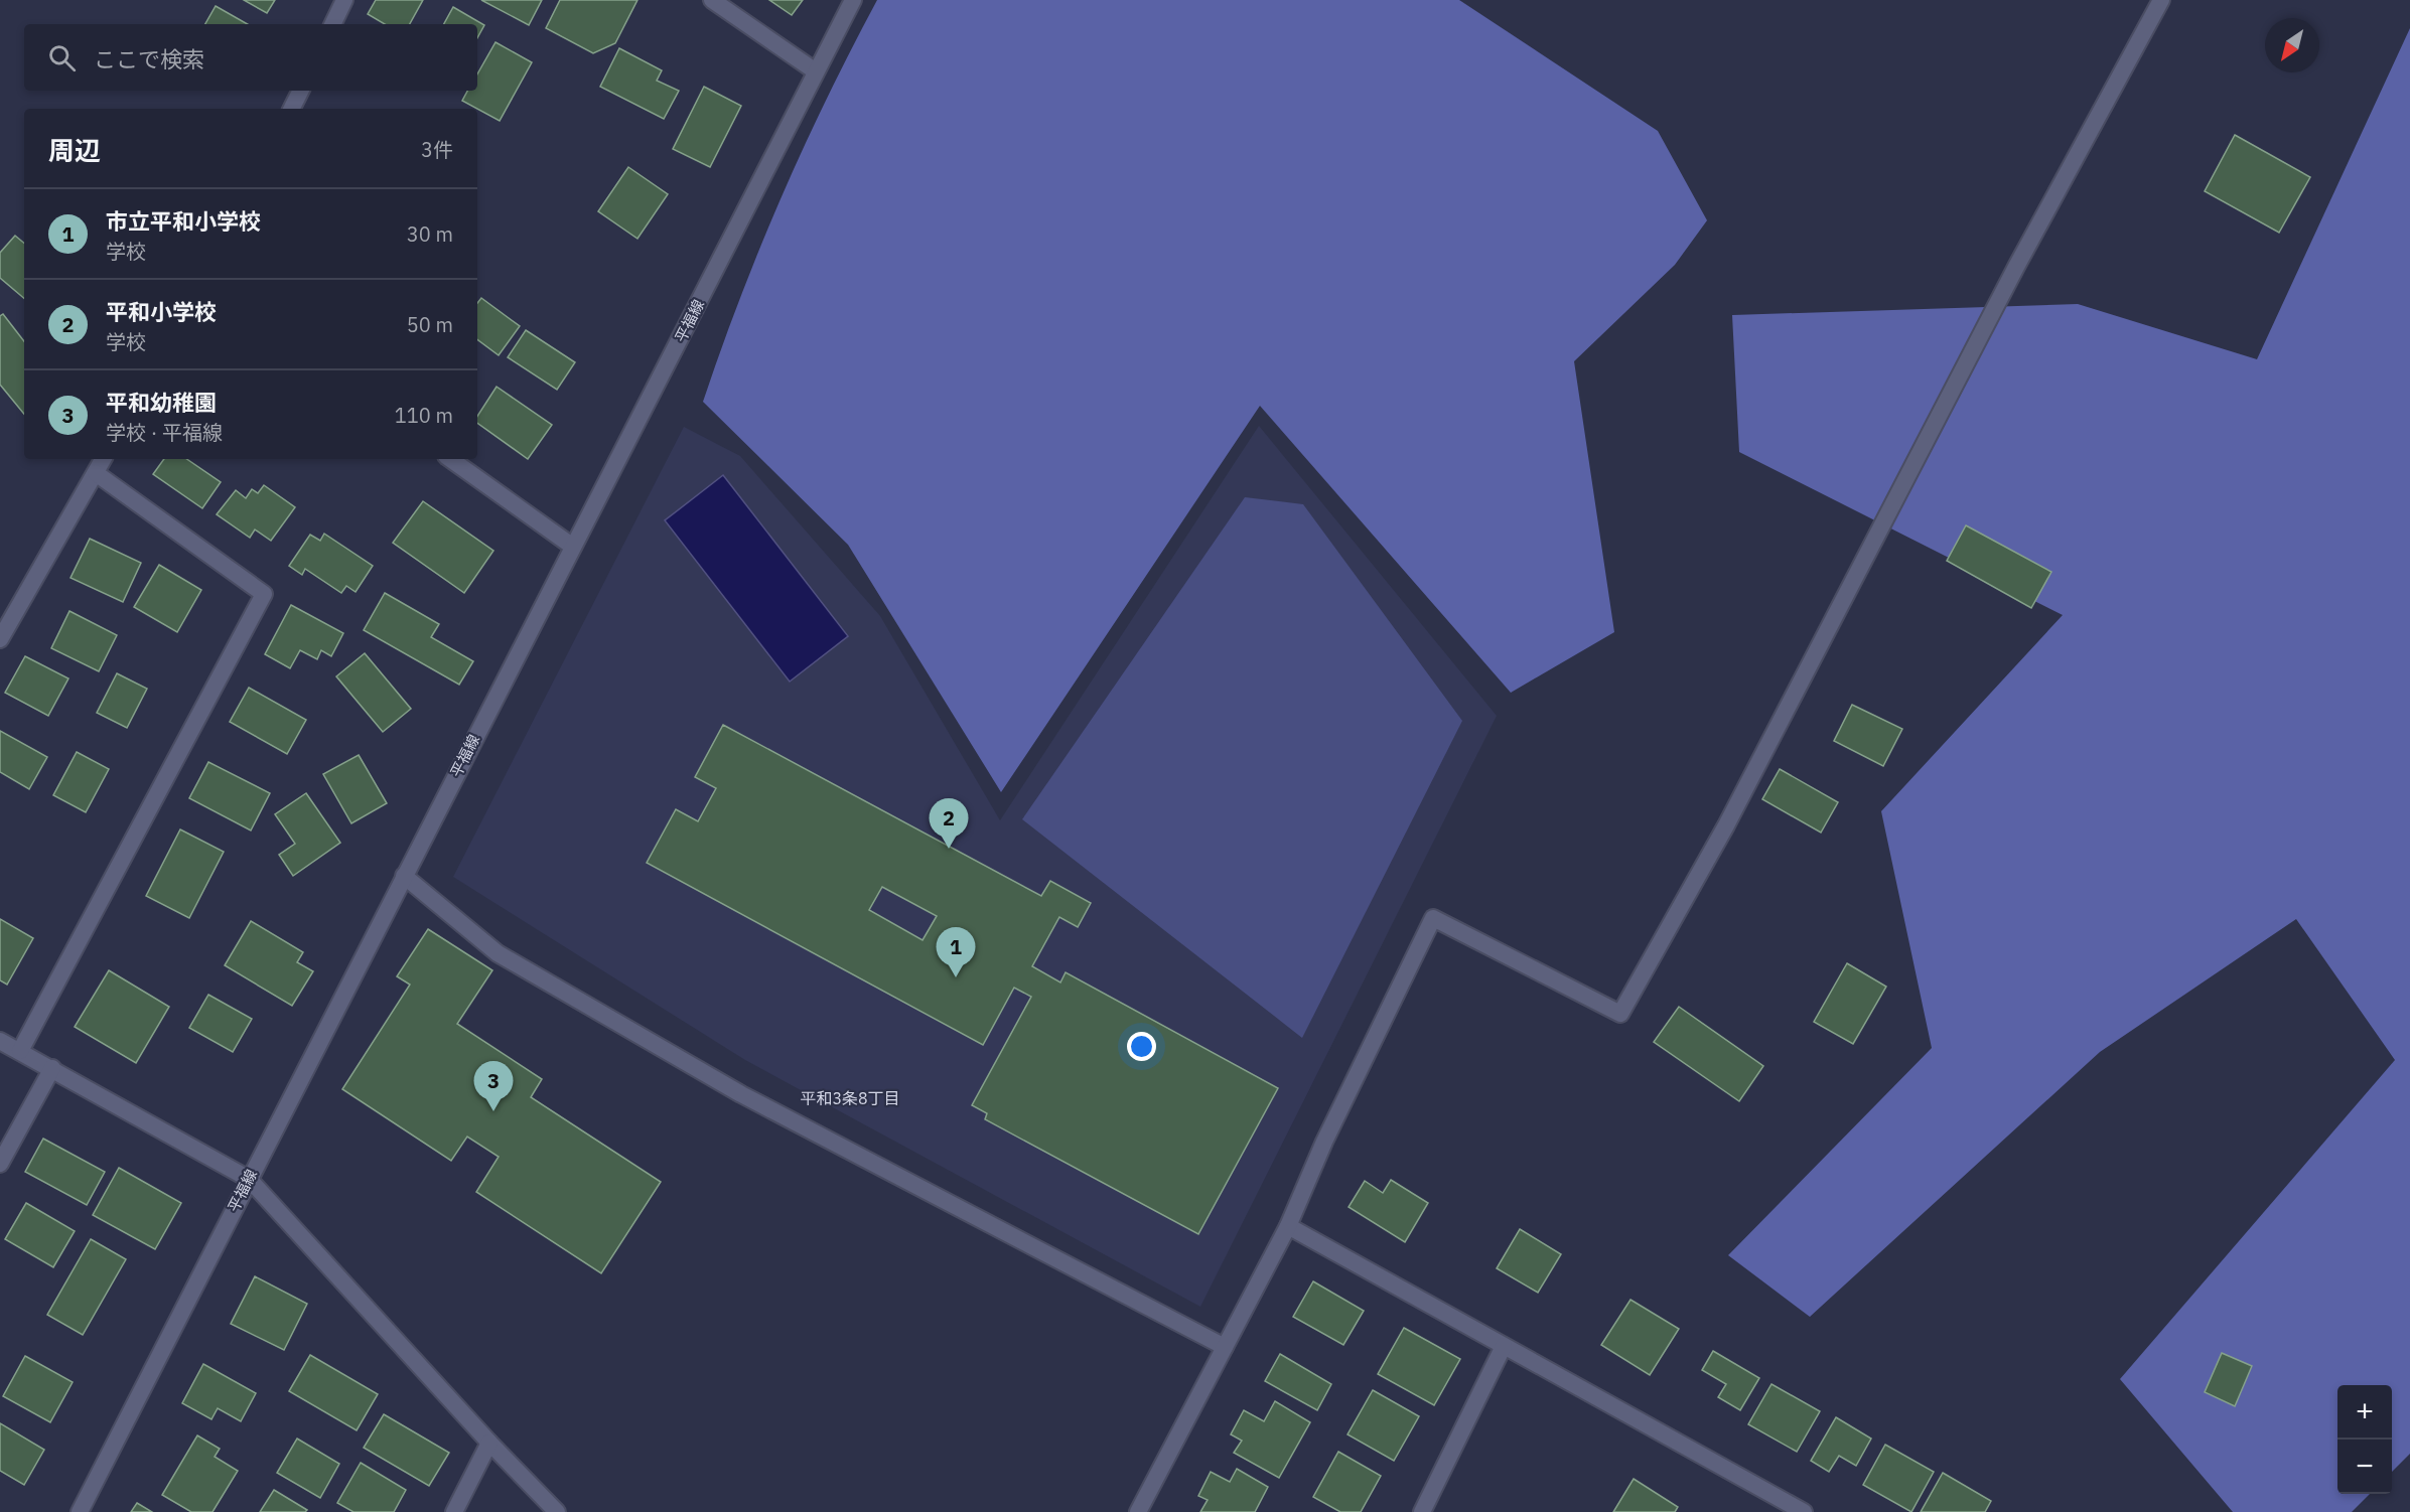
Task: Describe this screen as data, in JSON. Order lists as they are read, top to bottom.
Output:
{
  "streets": {
    "street": ["平福線"]
  },
  "districts": ["平和3条8丁目"],
  "north": "bottom left",
  "page": {
    "search": "ここで検索",
    "heading": ["周辺", "3件"],
    "list": [
      {
        "mark": "1",
        "name": "市立平和小学校",
        "note": "学校",
        "value": "30 m"
      },
      {
        "mark": "2",
        "name": "平和小学校",
        "note": "学校",
        "value": "50 m"
      },
      {
        "mark": "3",
        "name": "平和幼稚園",
        "note": "学校 · 平福線",
        "value": "110 m"
      }
    ],
    "pins": ["2", "1", "3"],
    "map_buttons": ["+", "−"]
  }
}
